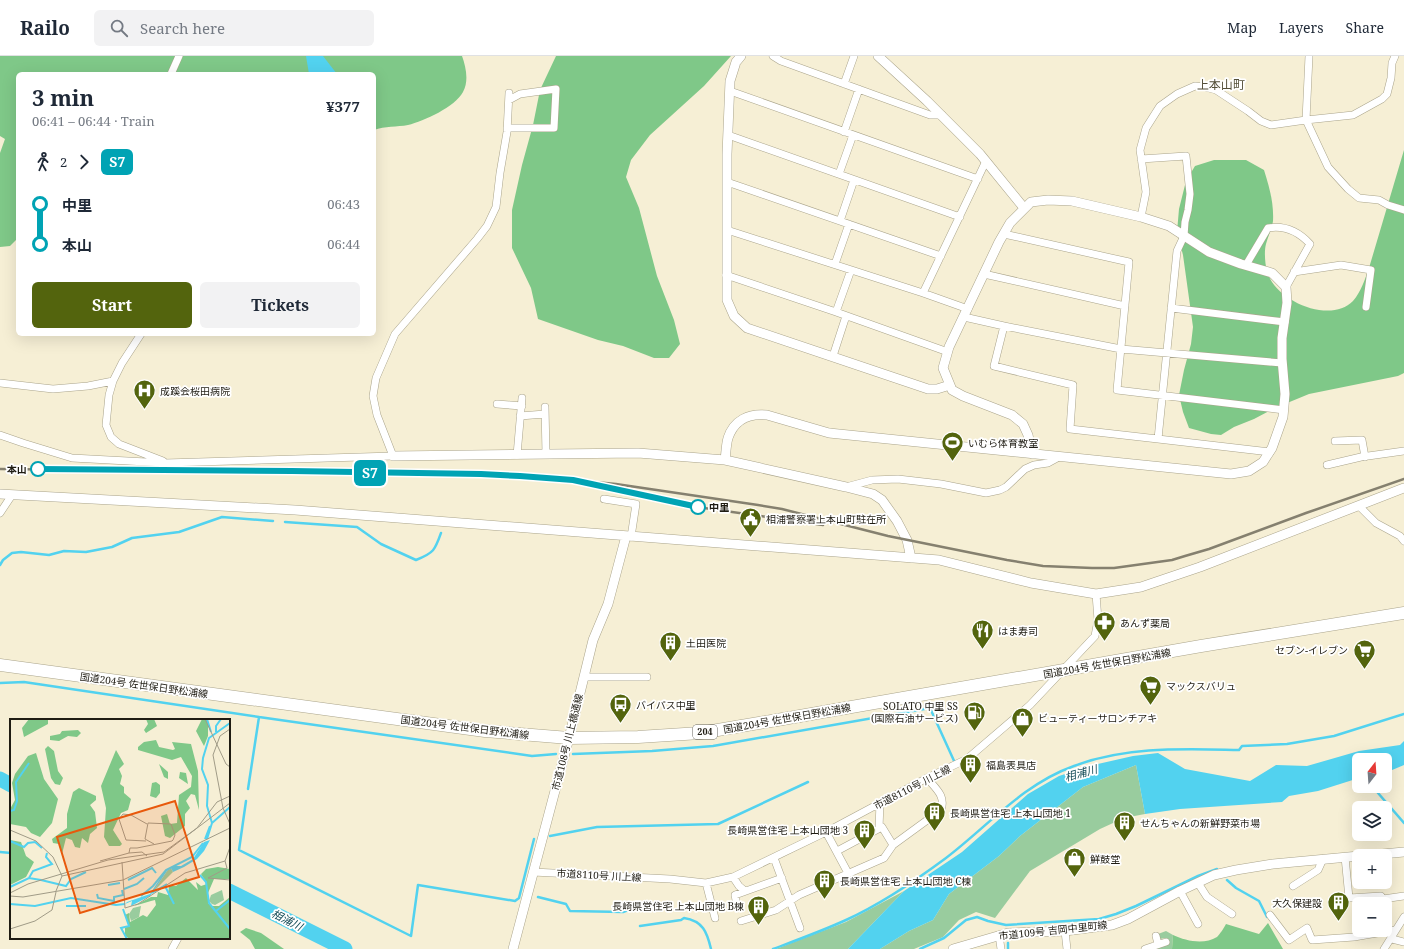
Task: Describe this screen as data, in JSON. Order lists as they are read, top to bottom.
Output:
{
  "streets": {
    "highway": ["国道204号 佐世保日野松浦線", "204"],
    "street": ["市道108号 川上橋通線", "市道8110号 川上線", "市道109号 吉岡中里町線"]
  },
  "crossings": [
    ["国道204号 佐世保日野松浦線", "市道108号 川上橋通線"],
    ["国道204号 佐世保日野松浦線", "市道8110号 川上線"],
    ["市道108号 川上橋通線", "市道8110号 川上線"]
  ],
  "districts": ["上本山町"],
  "water": ["相浦川"],
  "places": {
    "hospital": ["成蹊会桜田病院"],
    "sports": ["いむら体育教室"],
    "other": ["本山", "中里"],
    "public building": ["相浦警察署上本山町駐在所"],
    "pharmacy": ["あんず薬局"],
    "restaurant": ["はま寿司"],
    "building": [
      "土田医院",
      "福島表具店",
      "長崎県営住宅 上本山団地 1",
      "せんちゃんの新鮮野菜市場",
      "長崎県営住宅 上本山団地 3",
      "長崎県営住宅 上本山団地 C棟",
      "大久保建設",
      "長崎県営住宅 上本山団地 B棟"
    ],
    "supermarket": ["セブン-イレブン", "マックスバリュ"],
    "bus stop": ["バイパス中里"],
    "fuel station": ["SOLATO 中里 SS (国際石油サービス)"],
    "shop": ["ビューティーサロンチアキ", "鮮鼓堂"]
  },
  "north": "top",
  "page": {
    "header": "Railo",
    "search": "Search here",
    "nav": ["Map", "Layers", "Share"],
    "on_map": "S7",
    "heading": ["3 min", "06:41 – 06:44 · Train", "¥377"],
    "legs": ["2", "S7"],
    "list": [
      {
        "name": "中里",
        "value": "06:43"
      },
      {
        "name": "本山",
        "value": "06:44"
      }
    ],
    "buttons": ["Start", "Tickets"],
    "map_buttons": ["+", "−"]
  }
}
